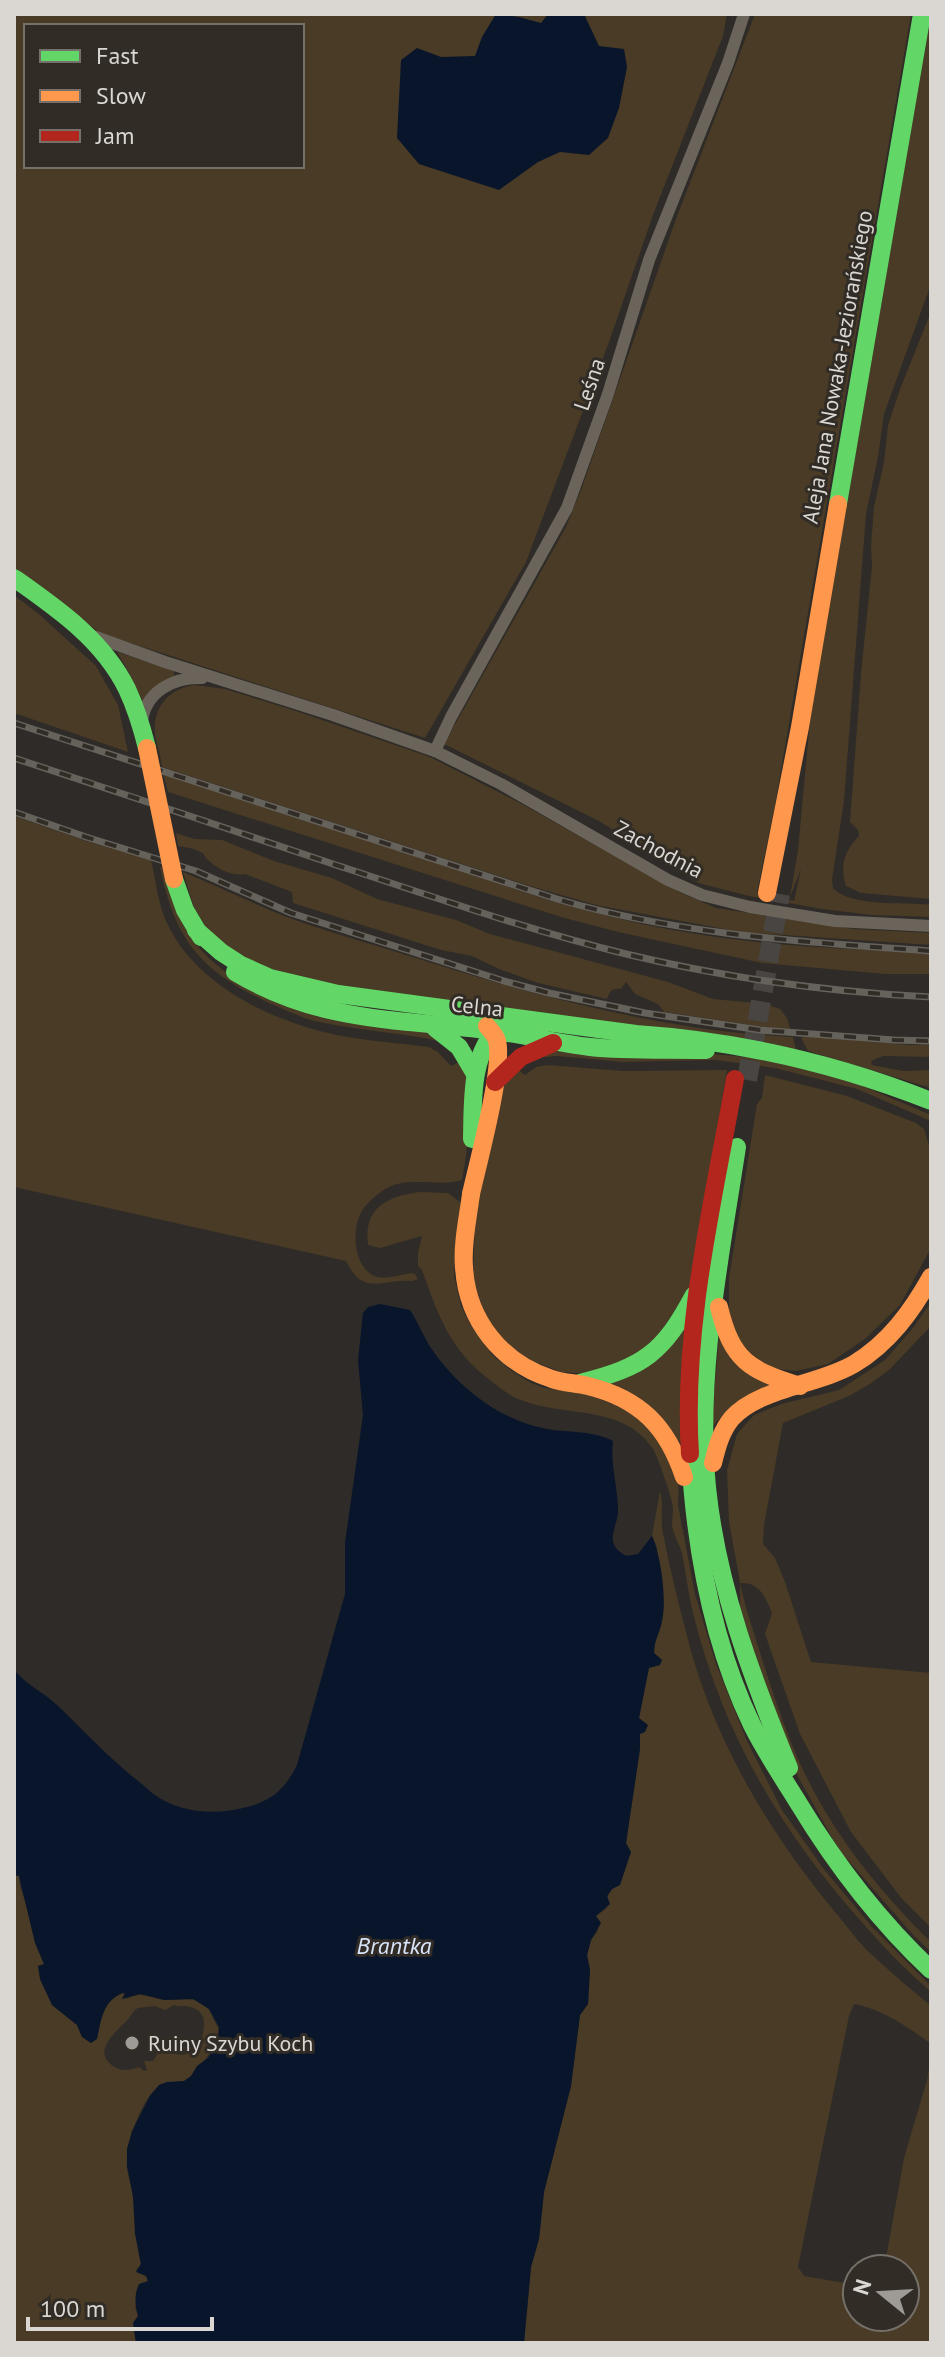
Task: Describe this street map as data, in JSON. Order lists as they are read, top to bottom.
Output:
{
  "streets": {
    "main road": ["Aleja Jana Nowaka-Jeziorańskiego", "Celna"],
    "street": ["Leśna", "Zachodnia"]
  },
  "crossings": [
    ["Leśna", "Zachodnia"]
  ],
  "water": ["Brantka"],
  "places": ["Ruiny Szybu Koch"],
  "legend": ["Fast", "Slow", "Jam"],
  "scale_bar": "100 m",
  "north": "left"
}
